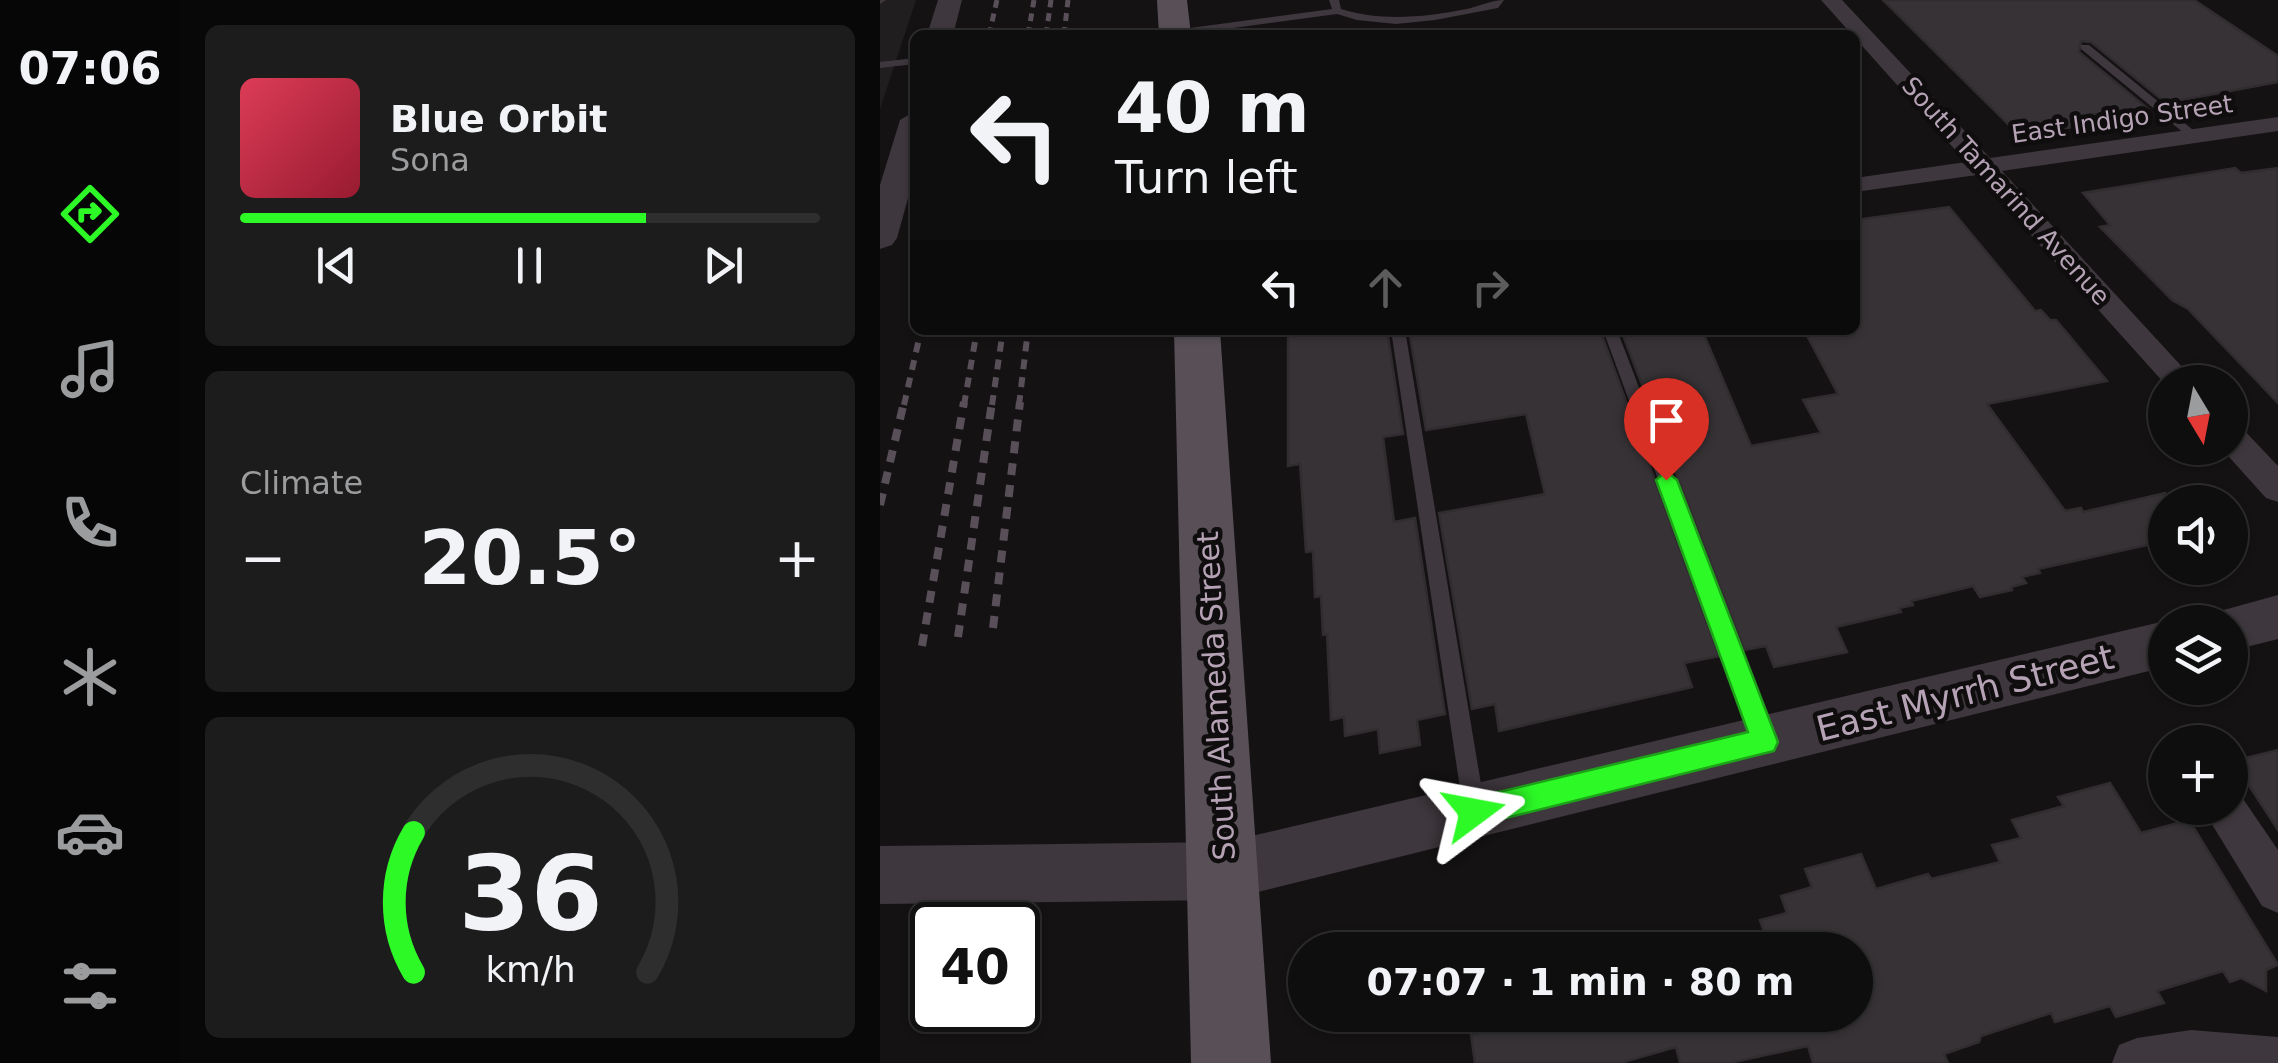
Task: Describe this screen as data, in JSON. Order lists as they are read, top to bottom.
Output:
{
  "streets": {
    "main road": ["South Alameda Street"],
    "street": ["East Indigo Street", "South Tamarind Avenue", "East Myrrh Street"]
  },
  "crossings": [
    ["East Indigo Street", "South Tamarind Avenue"],
    ["East Myrrh Street", "South Alameda Street"]
  ],
  "north": "bottom",
  "page": {
    "tabs": "07:06",
    "turn": ["40 m", "Turn left"],
    "song": ["Blue Orbit", "Sona"],
    "map_buttons": "+",
    "tile": "Climate",
    "heat": ["−", "20.5°", "+"],
    "limit": "40",
    "trip": "07:07 · 1 min · 80 m",
    "gauge": ["36", "km/h"]
  }
}
